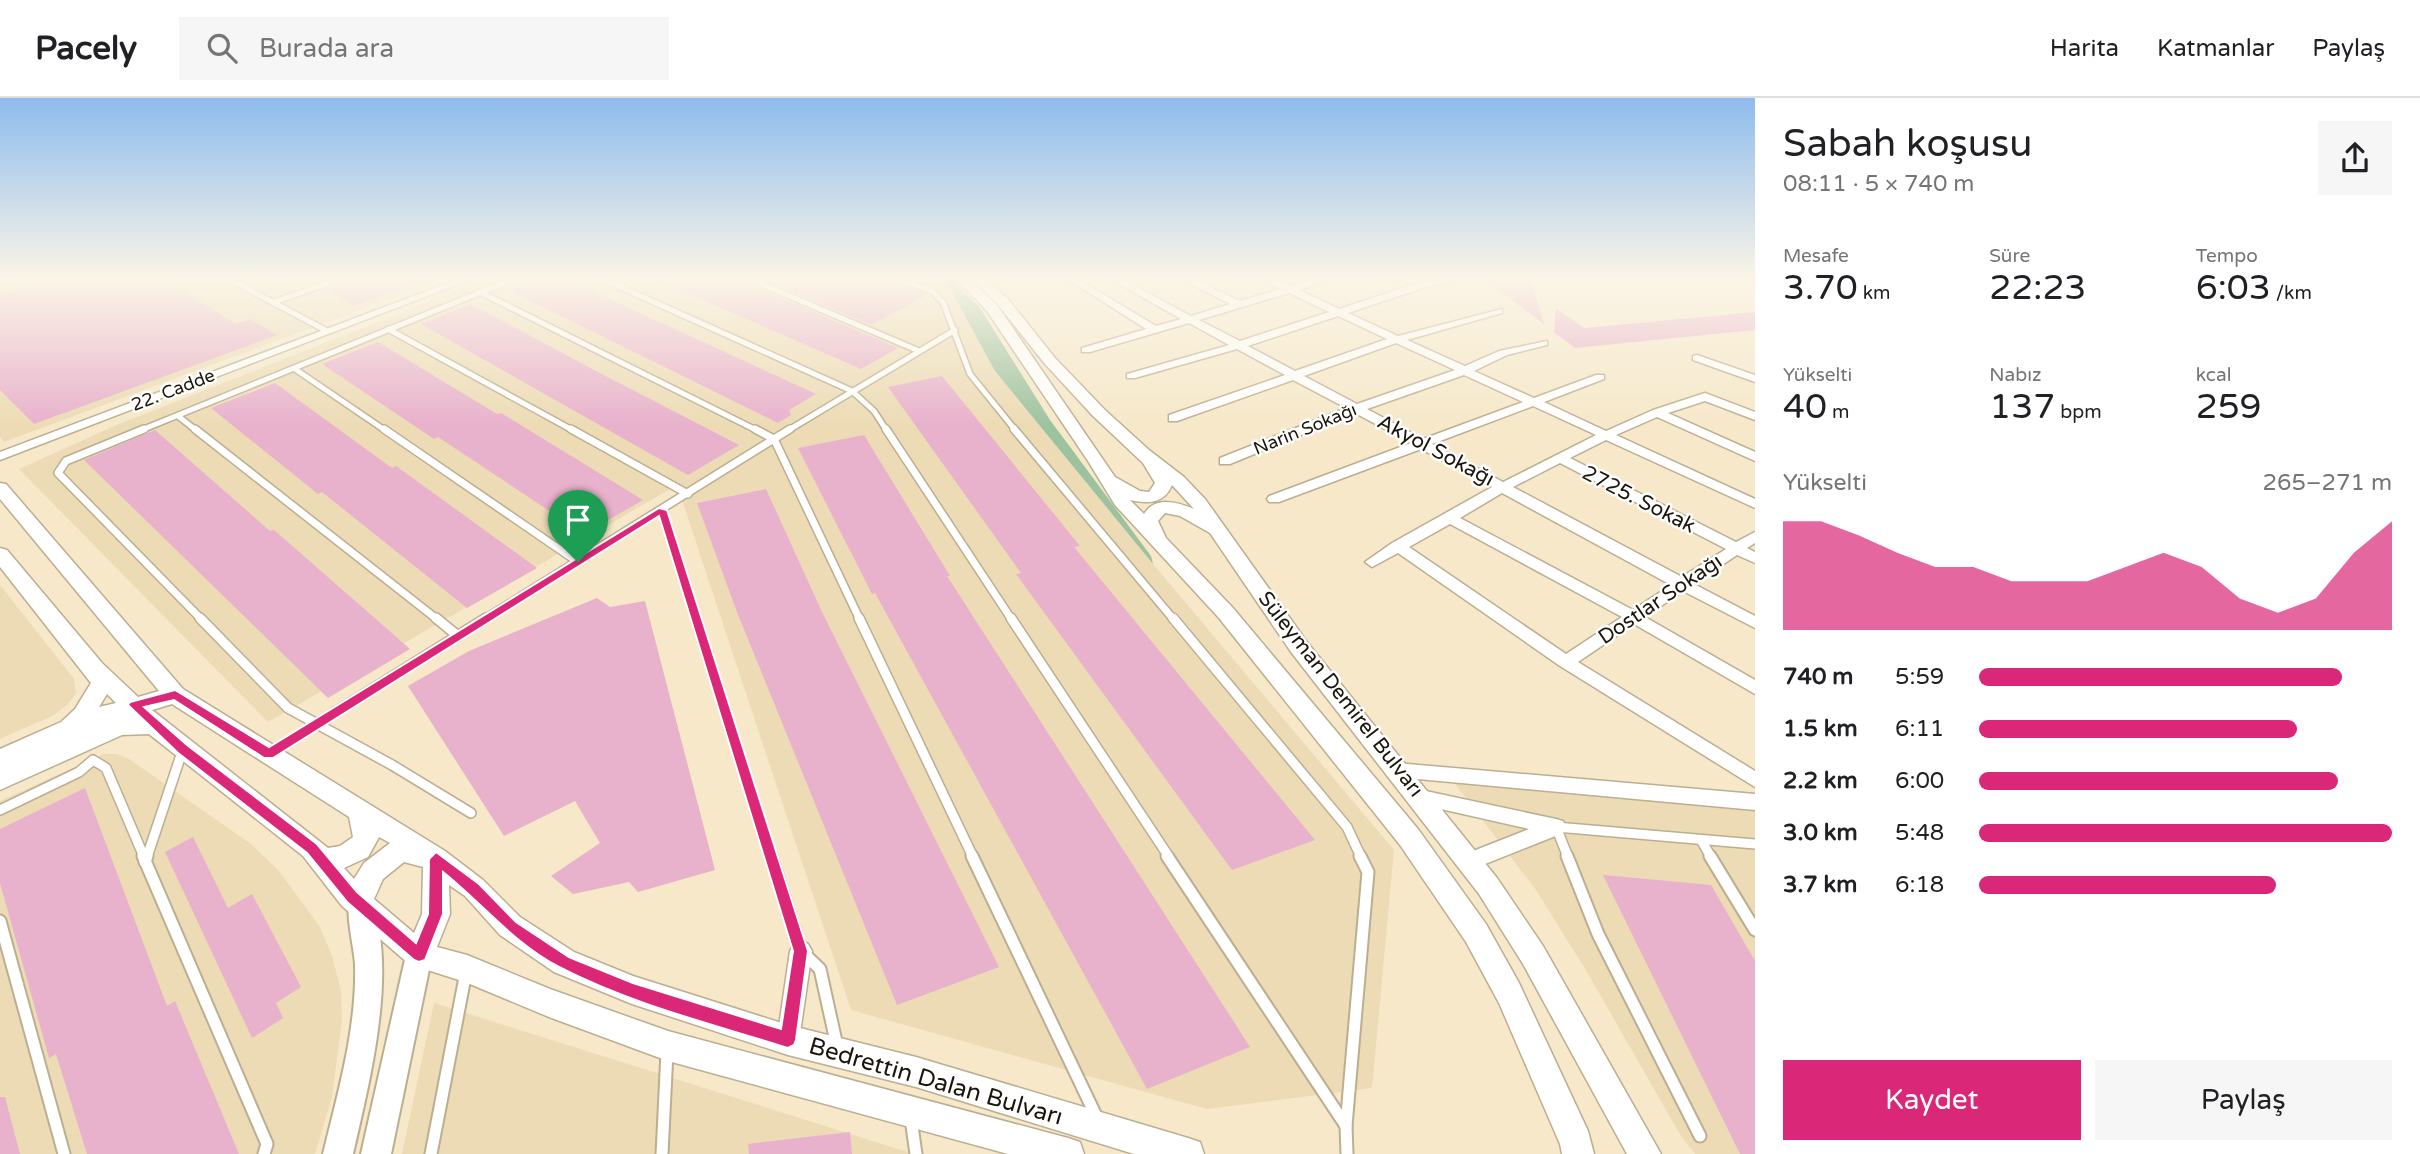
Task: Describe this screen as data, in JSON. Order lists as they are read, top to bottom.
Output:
{
  "streets": {
    "main road": ["Süleyman Demirel Bulvarı", "Bedrettin Dalan Bulvarı"],
    "street": [
      "22. Cadde",
      "Narin Sokağı",
      "Akyol Sokağı",
      "2725. Sokak",
      "Dostlar Sokağı"
    ]
  },
  "crossings": [
    ["Narin Sokağı", "Akyol Sokağı"],
    ["Akyol Sokağı", "Dostlar Sokağı"],
    ["2725. Sokak", "Dostlar Sokağı"]
  ],
  "page": {
    "header": "Pacely",
    "search": "Burada ara",
    "nav": ["Harita", "Katmanlar", "Paylaş"],
    "heading": ["Sabah koşusu", "08:11 · 5 × 740 m"],
    "stats": [
      ["Mesafe", "3.70 km"],
      ["Süre", "22:23"],
      ["Tempo", "6:03 /km"],
      ["Yükselti", "40 m"],
      ["Nabız", "137 bpm"],
      ["kcal", "259"]
    ],
    "chart": ["Yükselti", "265–271 m"],
    "list": [
      {
        "name": "740 m",
        "note": "5:59"
      },
      {
        "name": "1.5 km",
        "note": "6:11"
      },
      {
        "name": "2.2 km",
        "note": "6:00"
      },
      {
        "name": "3.0 km",
        "note": "5:48"
      },
      {
        "name": "3.7 km",
        "note": "6:18"
      }
    ],
    "buttons": ["Kaydet", "Paylaş"]
  }
}
